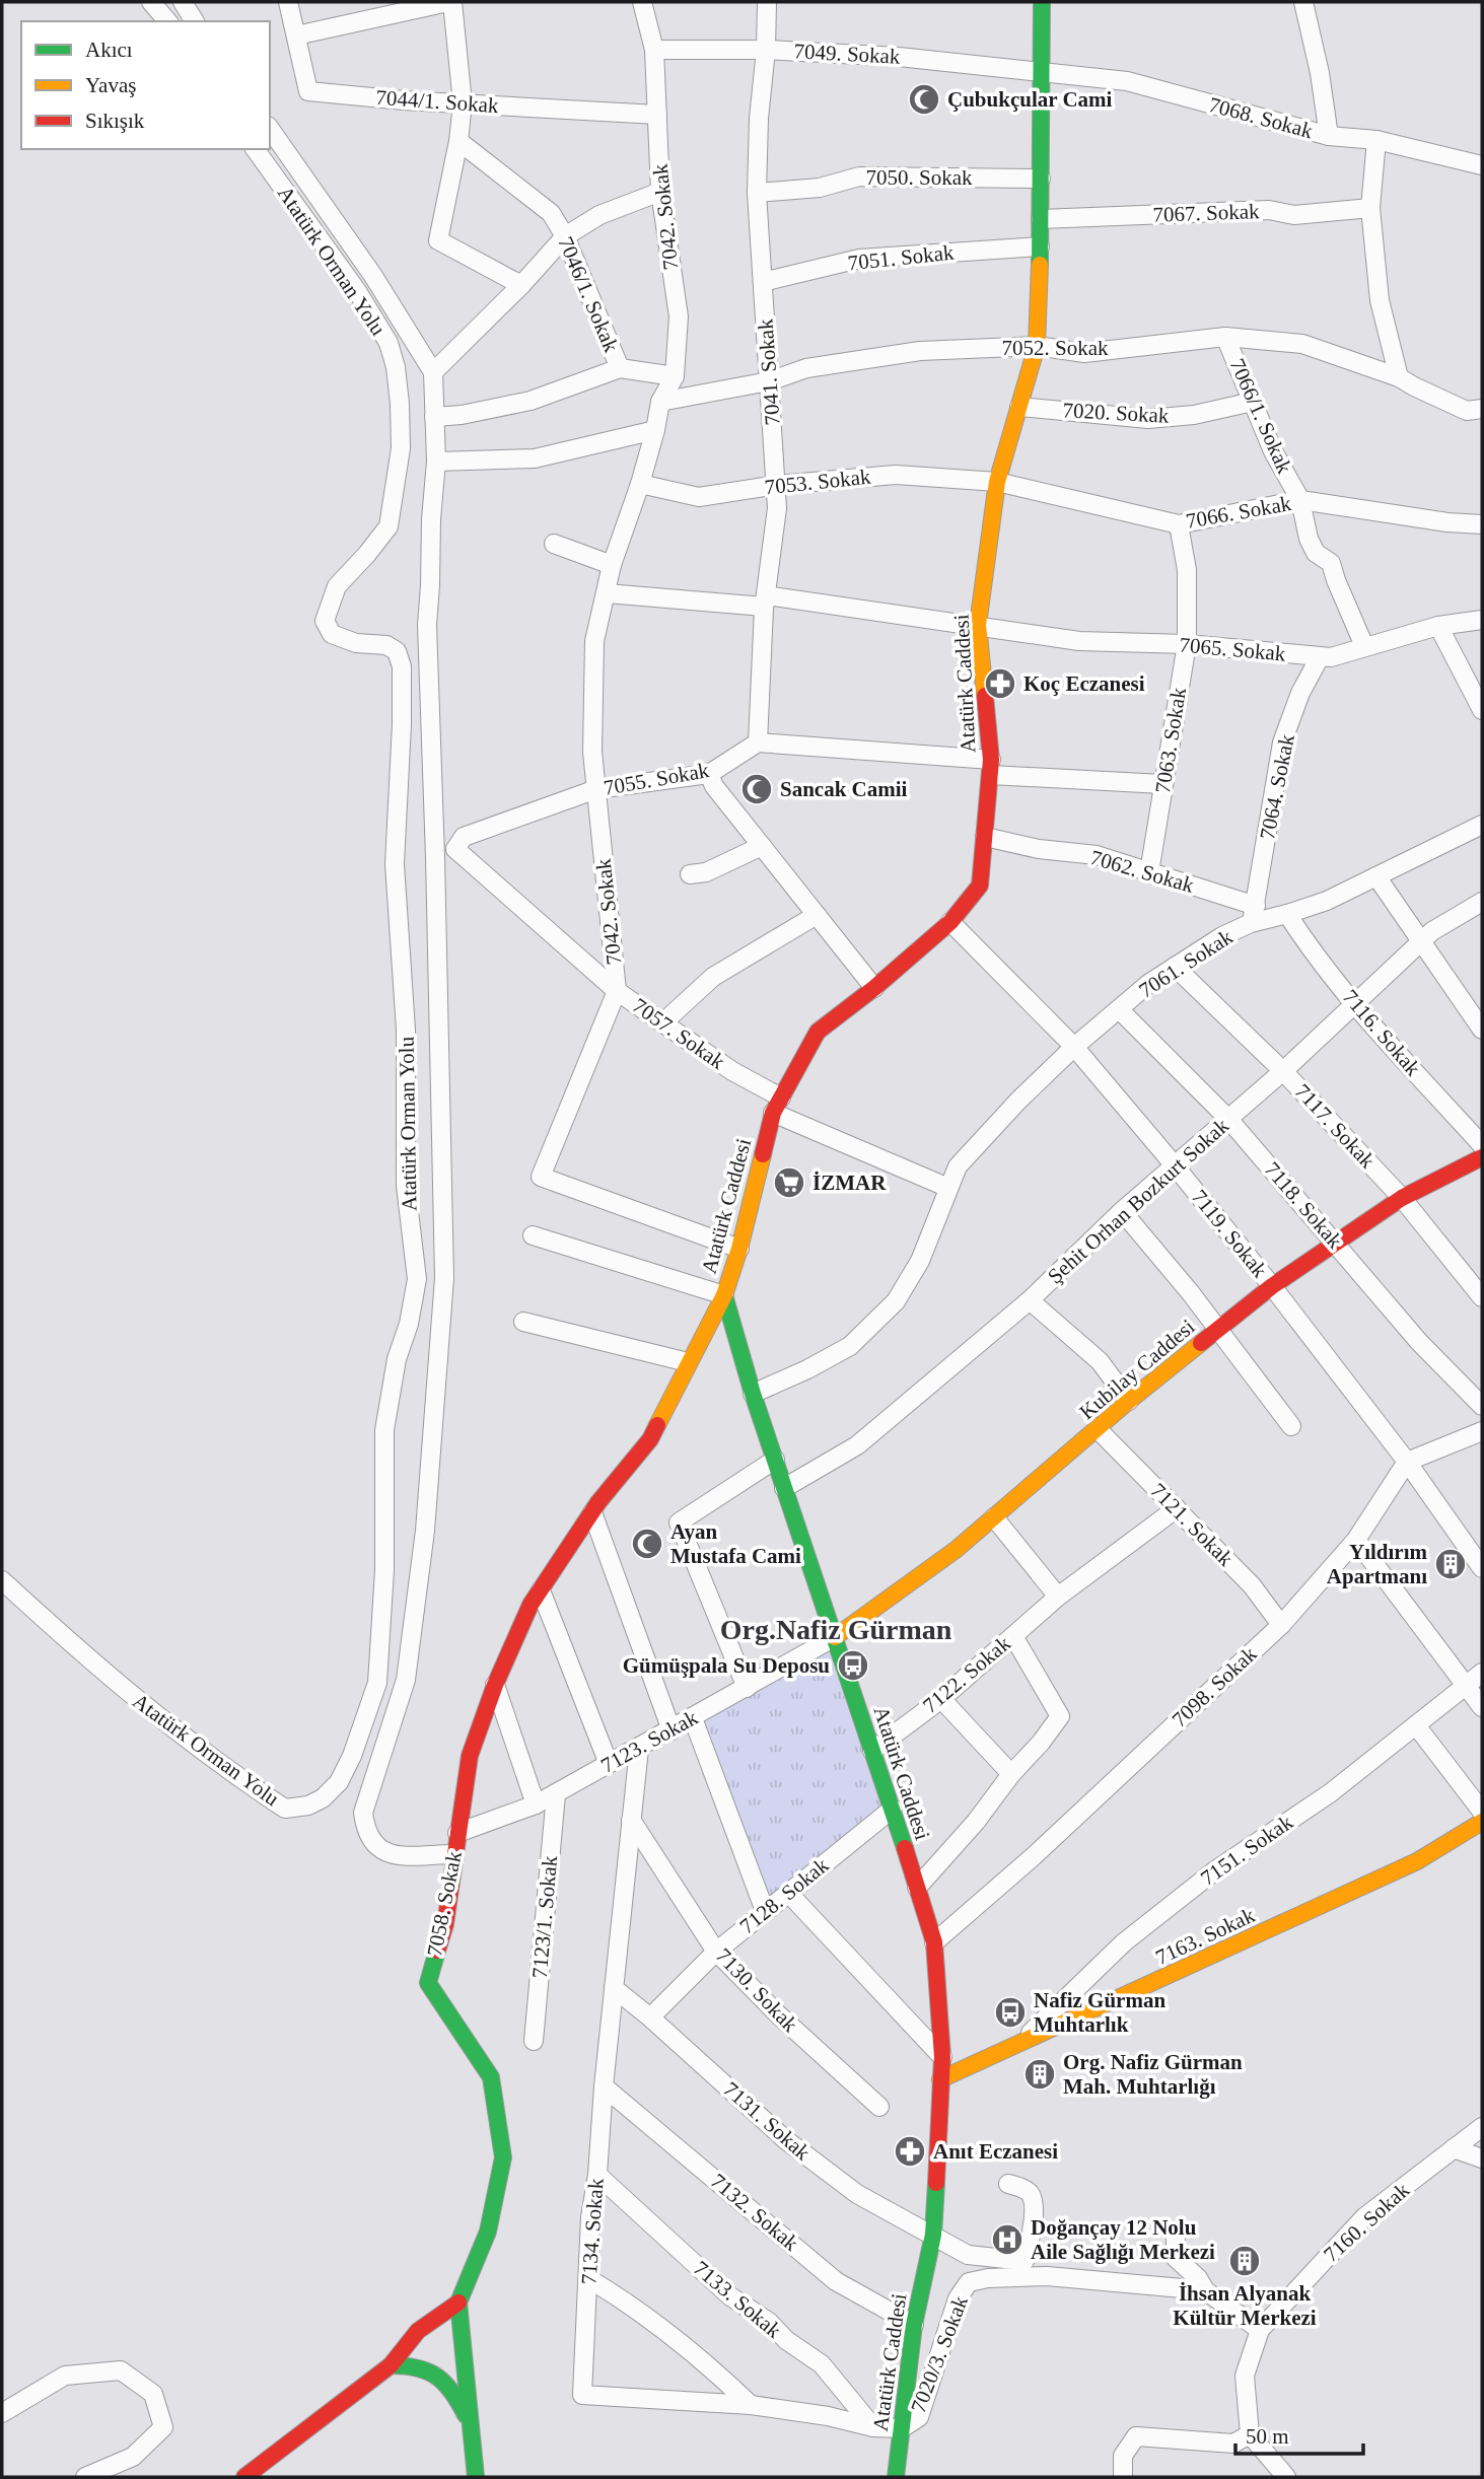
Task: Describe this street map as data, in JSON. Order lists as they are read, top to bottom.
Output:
{
  "streets": {
    "main road": [
      "Atatürk Caddesi",
      "Kubilay Caddesi",
      "7058. Sokak",
      "7163. Sokak"
    ],
    "street": [
      "7049. Sokak",
      "7044/1. Sokak",
      "7068. Sokak",
      "7050. Sokak",
      "7067. Sokak",
      "7042. Sokak",
      "7051. Sokak",
      "Atatürk Orman Yolu",
      "7046/1. Sokak",
      "7052. Sokak",
      "7041. Sokak",
      "7020. Sokak",
      "7066/1. Sokak",
      "7053. Sokak",
      "7066. Sokak",
      "7065. Sokak",
      "7063. Sokak",
      "7055. Sokak",
      "7064. Sokak",
      "7062. Sokak",
      "7061. Sokak",
      "7116. Sokak",
      "7057. Sokak",
      "7117. Sokak",
      "Şehit Orhan Bozkurt Sokak",
      "7118. Sokak",
      "7119. Sokak",
      "7121. Sokak",
      "7122. Sokak",
      "7098. Sokak",
      "7123. Sokak",
      "7151. Sokak",
      "7128. Sokak",
      "7123/1. Sokak",
      "7130. Sokak",
      "7131. Sokak",
      "7132. Sokak",
      "7160. Sokak",
      "7134. Sokak",
      "7133. Sokak",
      "7020/3. Sokak"
    ]
  },
  "crossings": [
    ["7049. Sokak", "7068. Sokak"],
    ["7049. Sokak", "7042. Sokak"],
    ["7049. Sokak", "7041. Sokak"],
    ["7049. Sokak", "Atatürk Caddesi"],
    ["7044/1. Sokak", "7042. Sokak"],
    ["7068. Sokak", "Atatürk Caddesi"],
    ["7050. Sokak", "7041. Sokak"],
    ["7050. Sokak", "Atatürk Caddesi"],
    ["7067. Sokak", "Atatürk Caddesi"],
    ["7042. Sokak", "7052. Sokak"],
    ["7042. Sokak", "7053. Sokak"],
    ["7042. Sokak", "7065. Sokak"],
    ["7042. Sokak", "Atatürk Caddesi"],
    ["7042. Sokak", "7055. Sokak"],
    ["7042. Sokak", "7057. Sokak"],
    ["7051. Sokak", "7041. Sokak"],
    ["7051. Sokak", "Atatürk Caddesi"],
    ["7052. Sokak", "7041. Sokak"],
    ["7052. Sokak", "7066/1. Sokak"],
    ["7052. Sokak", "Atatürk Caddesi"],
    ["7041. Sokak", "7053. Sokak"],
    ["7041. Sokak", "7065. Sokak"],
    ["7041. Sokak", "7055. Sokak"],
    ["7020. Sokak", "7066/1. Sokak"],
    ["7020. Sokak", "Atatürk Caddesi"],
    ["7066/1. Sokak", "7066. Sokak"],
    ["7066/1. Sokak", "7065. Sokak"],
    ["7053. Sokak", "7066. Sokak"],
    ["7053. Sokak", "Atatürk Caddesi"],
    ["7066. Sokak", "Atatürk Caddesi"],
    ["7066. Sokak", "7063. Sokak"],
    ["7065. Sokak", "Atatürk Caddesi"],
    ["7065. Sokak", "7063. Sokak"],
    ["7065. Sokak", "7064. Sokak"],
    ["Atatürk Caddesi", "7062. Sokak"],
    ["Atatürk Caddesi", "7061. Sokak"],
    ["Atatürk Caddesi", "7057. Sokak"],
    ["Atatürk Caddesi", "Şehit Orhan Bozkurt Sokak"],
    ["Atatürk Caddesi", "7119. Sokak"],
    ["Atatürk Caddesi", "Kubilay Caddesi"],
    ["Atatürk Caddesi", "7122. Sokak"],
    ["Atatürk Caddesi", "7098. Sokak"],
    ["Atatürk Caddesi", "7123. Sokak"],
    ["Atatürk Caddesi", "7128. Sokak"],
    ["Atatürk Caddesi", "7058. Sokak"],
    ["Atatürk Caddesi", "7163. Sokak"],
    ["Atatürk Caddesi", "7131. Sokak"],
    ["Atatürk Caddesi", "7132. Sokak"],
    ["Atatürk Caddesi", "7134. Sokak"],
    ["Atatürk Caddesi", "7020/3. Sokak"],
    ["7063. Sokak", "7062. Sokak"],
    ["7055. Sokak", "7057. Sokak"],
    ["7064. Sokak", "7062. Sokak"],
    ["7064. Sokak", "7061. Sokak"],
    ["7062. Sokak", "7061. Sokak"],
    ["7061. Sokak", "7116. Sokak"],
    ["7061. Sokak", "7117. Sokak"],
    ["7061. Sokak", "7118. Sokak"],
    ["7061. Sokak", "7119. Sokak"],
    ["7116. Sokak", "Şehit Orhan Bozkurt Sokak"],
    ["7117. Sokak", "Şehit Orhan Bozkurt Sokak"],
    ["7117. Sokak", "Kubilay Caddesi"],
    ["Şehit Orhan Bozkurt Sokak", "7118. Sokak"],
    ["Şehit Orhan Bozkurt Sokak", "7119. Sokak"],
    ["7118. Sokak", "Kubilay Caddesi"],
    ["7119. Sokak", "Kubilay Caddesi"],
    ["7119. Sokak", "7098. Sokak"],
    ["Kubilay Caddesi", "7121. Sokak"],
    ["Kubilay Caddesi", "7123. Sokak"],
    ["7121. Sokak", "7122. Sokak"],
    ["7121. Sokak", "7098. Sokak"],
    ["7123. Sokak", "7058. Sokak"],
    ["7123. Sokak", "7123/1. Sokak"],
    ["7123. Sokak", "7134. Sokak"],
    ["7151. Sokak", "7163. Sokak"],
    ["7128. Sokak", "7130. Sokak"],
    ["7128. Sokak", "7131. Sokak"],
    ["7130. Sokak", "7134. Sokak"],
    ["7131. Sokak", "7134. Sokak"],
    ["7132. Sokak", "7134. Sokak"],
    ["7134. Sokak", "7133. Sokak"],
    ["7134. Sokak", "7020/3. Sokak"]
  ],
  "districts": ["Org.Nafiz Gürman"],
  "places": {
    "mosque": ["Çubukçular Cami", "Sancak Camii", "Ayan Mustafa Cami"],
    "pharmacy": ["Koç Eczanesi", "Anıt Eczanesi"],
    "supermarket": ["İZMAR"],
    "building": ["Yıldırım Apartmanı", "Org. Nafiz Gürman Mah. Muhtarlığı", "İhsan Alyanak Kültür Merkezi"],
    "bus stop": ["Gümüşpala Su Deposu", "Nafiz Gürman Muhtarlık"],
    "hospital": ["Doğançay 12 Nolu Aile Sağlığı Merkezi"]
  },
  "legend": ["Akıcı", "Yavaş", "Sıkışık"],
  "scale_bar": "50 m"
}
